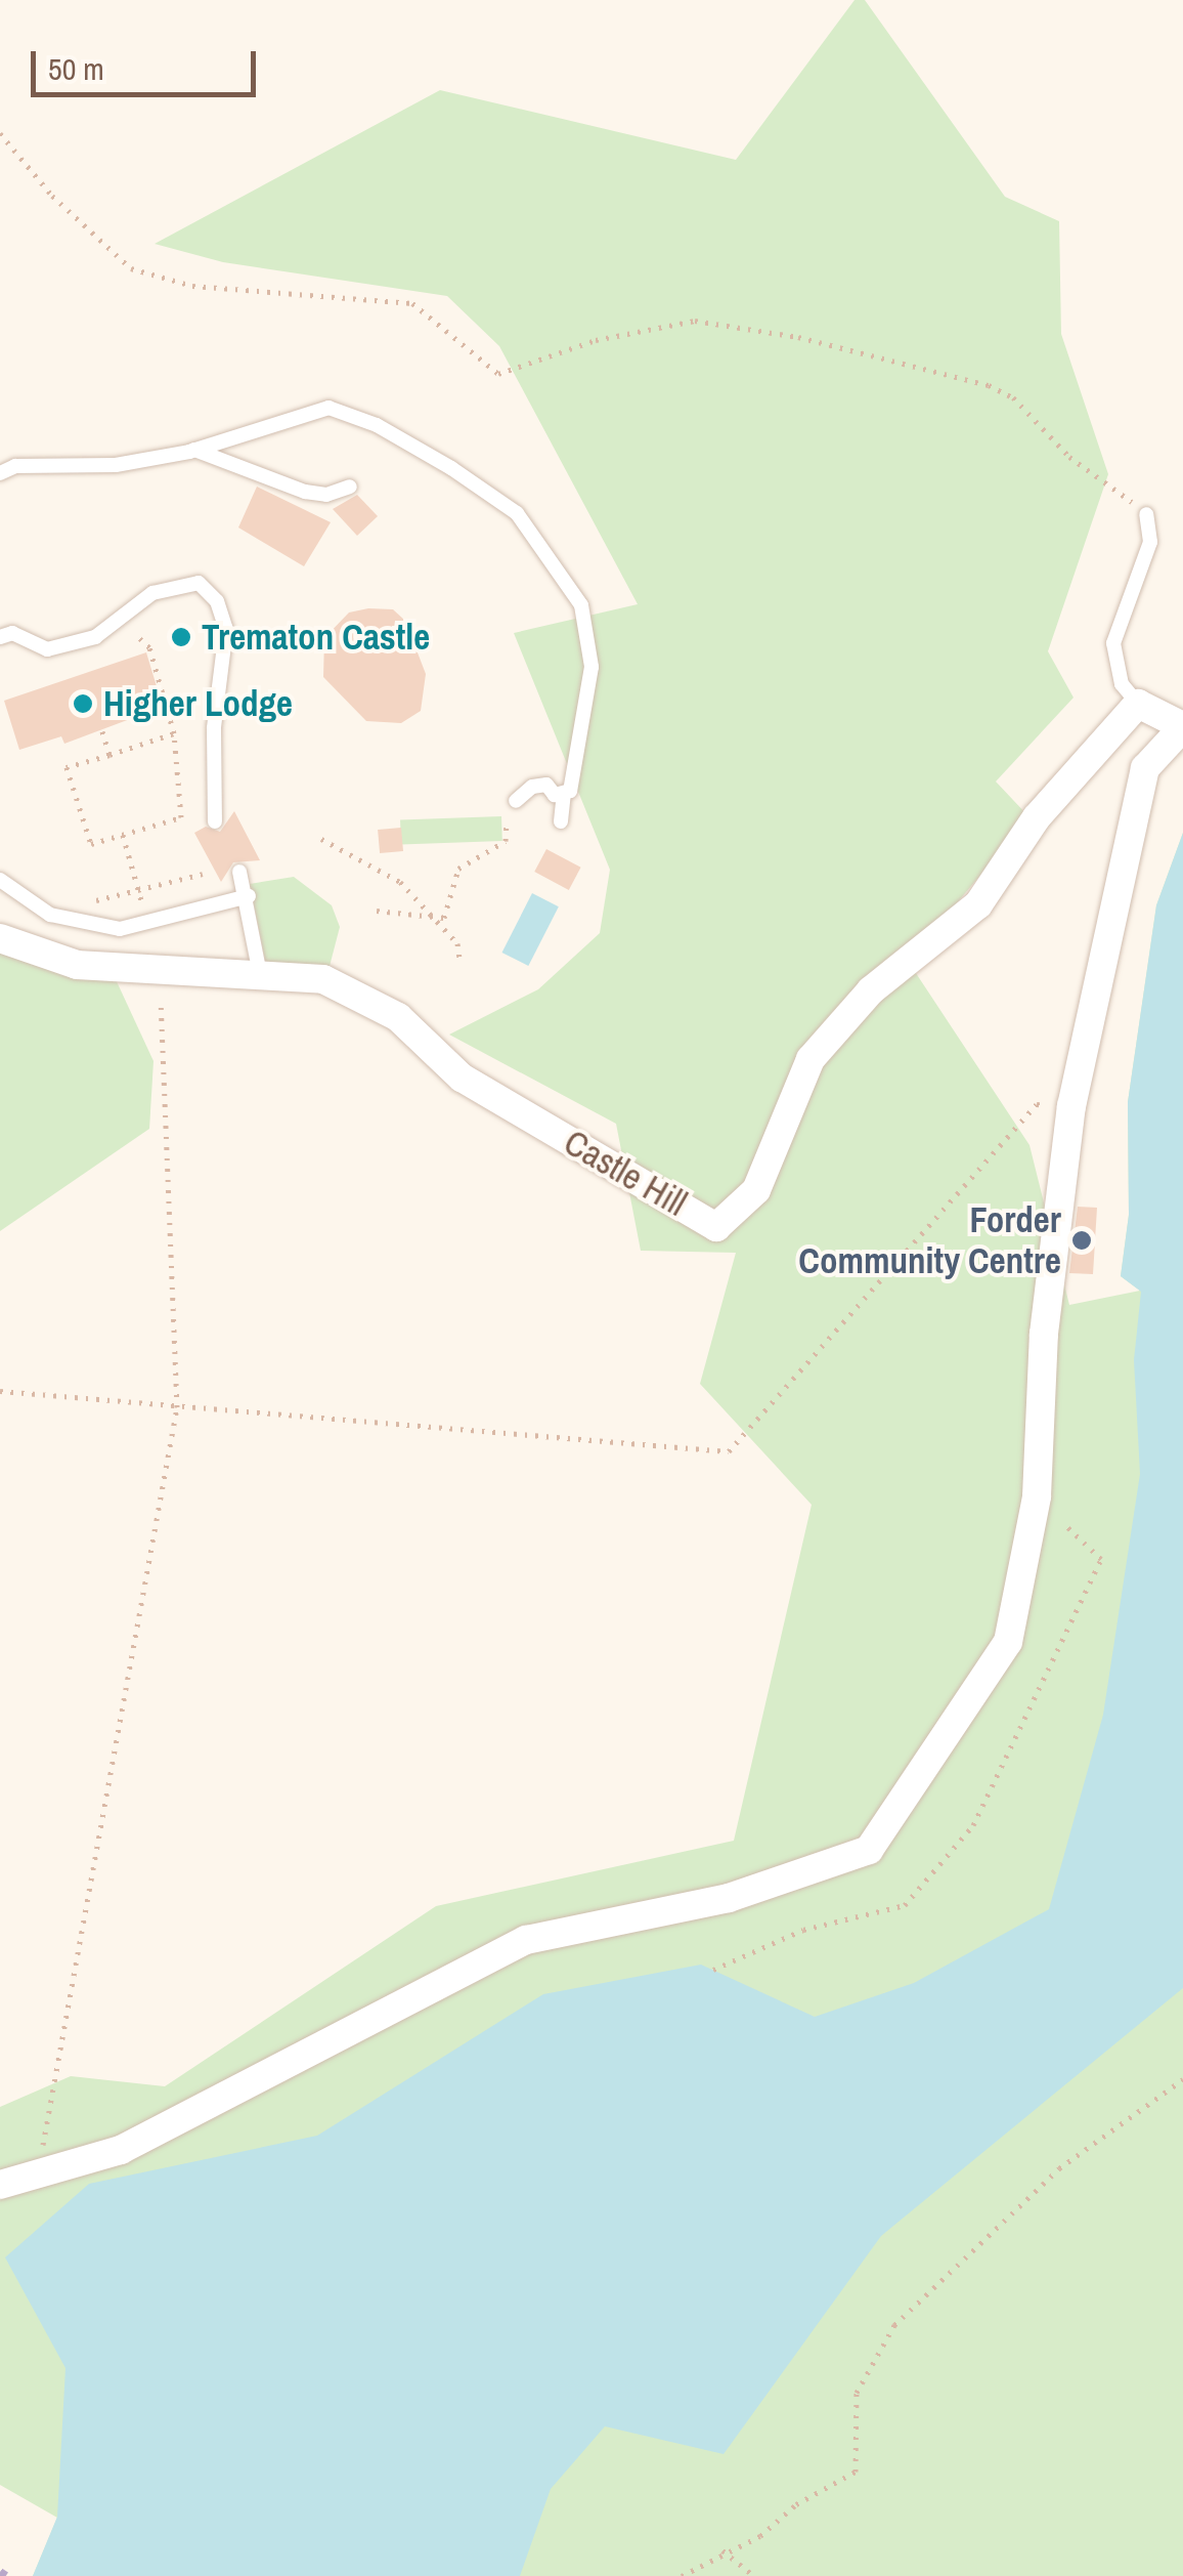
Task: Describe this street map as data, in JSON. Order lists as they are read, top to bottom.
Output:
{
  "streets": {
    "street": ["Castle Hill"]
  },
  "places": ["Trematon Castle", "Higher Lodge", "Forder Community Centre"],
  "scale_bar": "50 m"
}
